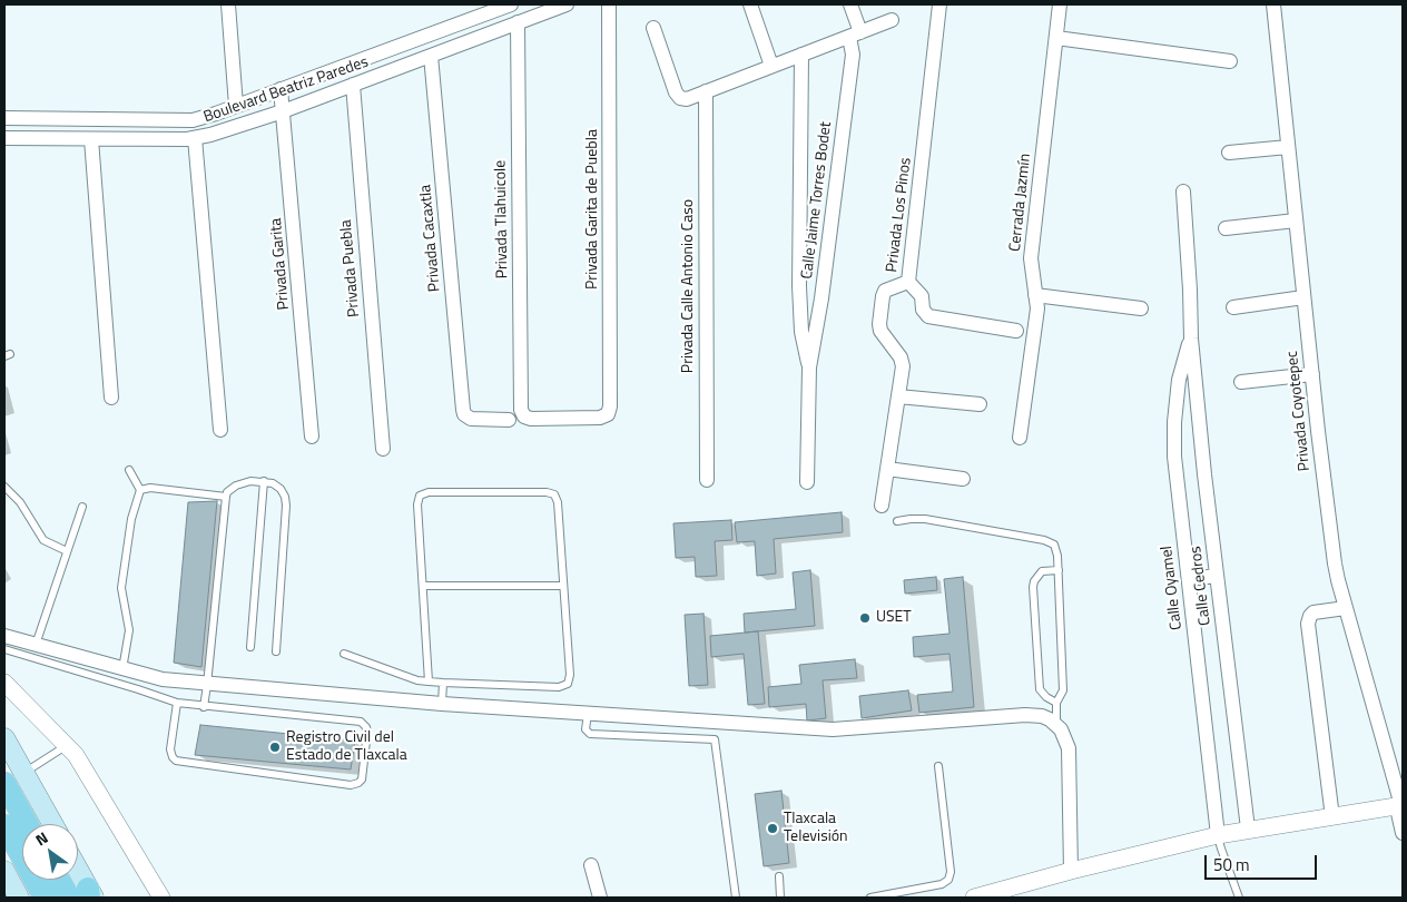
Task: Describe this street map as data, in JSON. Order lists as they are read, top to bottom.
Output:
{
  "streets": {
    "street": [
      "Boulevard Beatriz Paredes",
      "Calle Jaime Torres Bodet",
      "Cerrada Jazmín",
      "Privada Garita de Puebla",
      "Privada Los Pinos",
      "Privada Tlahuicole",
      "Privada Cacaxtla",
      "Privada Garita",
      "Privada Puebla",
      "Privada Calle Antonio Caso",
      "Privada Coyotepec",
      "Calle Cedros",
      "Calle Oyamel"
    ]
  },
  "crossings": [
    ["Boulevard Beatriz Paredes", "Privada Tlahuicole"],
    ["Boulevard Beatriz Paredes", "Privada Cacaxtla"],
    ["Boulevard Beatriz Paredes", "Privada Garita"],
    ["Boulevard Beatriz Paredes", "Privada Puebla"],
    ["Privada Garita de Puebla", "Privada Tlahuicole"],
    ["Calle Cedros", "Calle Oyamel"]
  ],
  "places": ["USET", "Registro Civil del Estado de Tlaxcala", "Tlaxcala Televisión"],
  "scale_bar": "50 m",
  "north": "top left"
}
